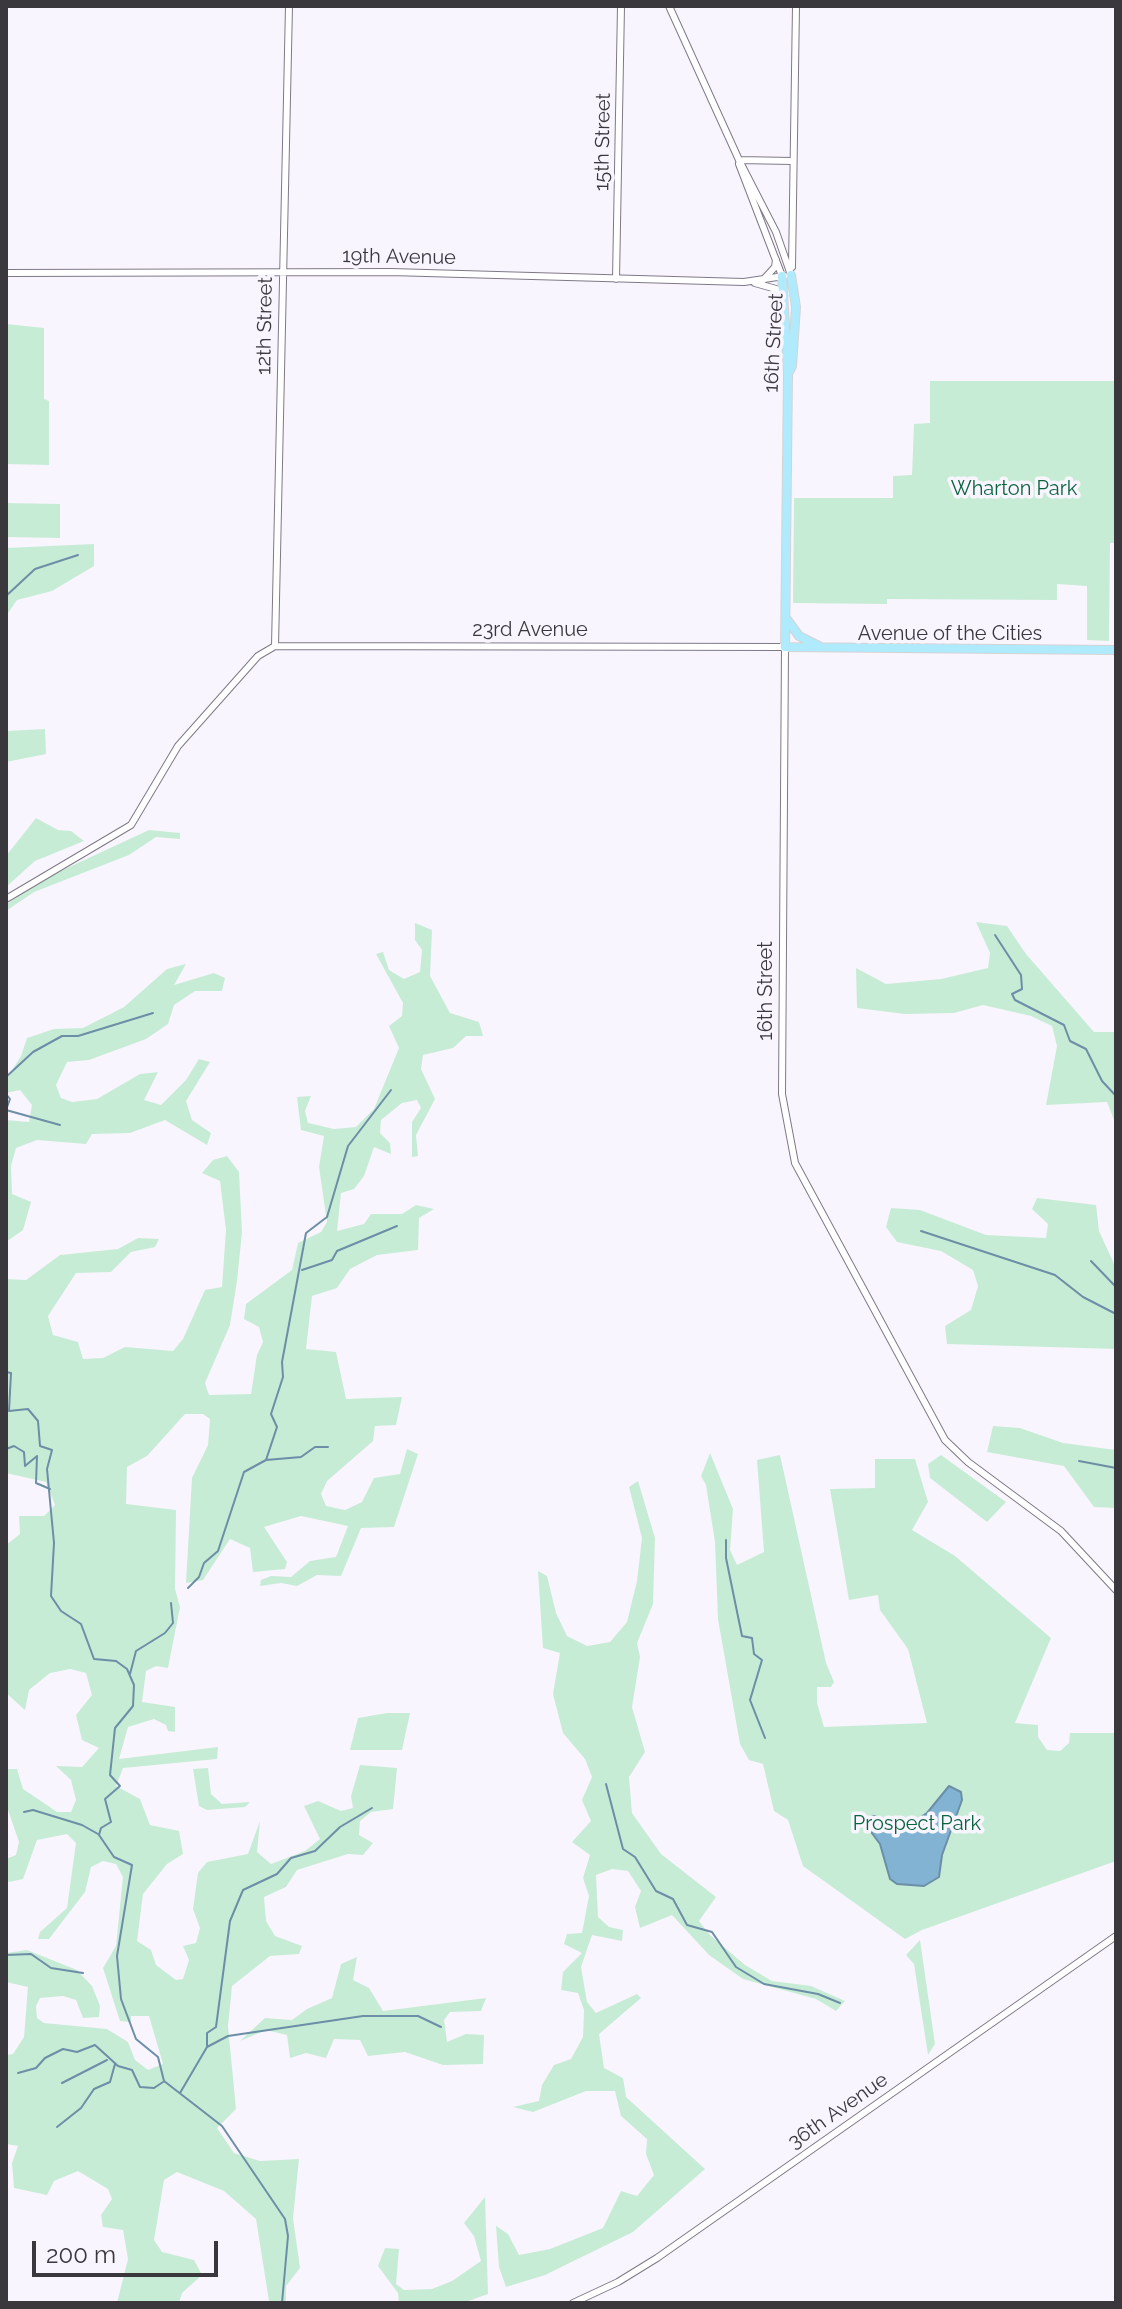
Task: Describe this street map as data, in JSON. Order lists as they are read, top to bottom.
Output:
{
  "streets": {
    "main road": ["16th Street", "Avenue of the Cities"],
    "street": [
      "15th Street",
      "19th Avenue",
      "12th Street",
      "23rd Avenue",
      "36th Avenue"
    ]
  },
  "crossings": [
    ["15th Street", "19th Avenue"],
    ["19th Avenue", "12th Street"],
    ["19th Avenue", "16th Street"],
    ["12th Street", "23rd Avenue"],
    ["16th Street", "23rd Avenue"],
    ["16th Street", "Avenue of the Cities"],
    ["23rd Avenue", "Avenue of the Cities"]
  ],
  "parks": ["Wharton Park", "Prospect Park"],
  "scale_bar": "200 m"
}
